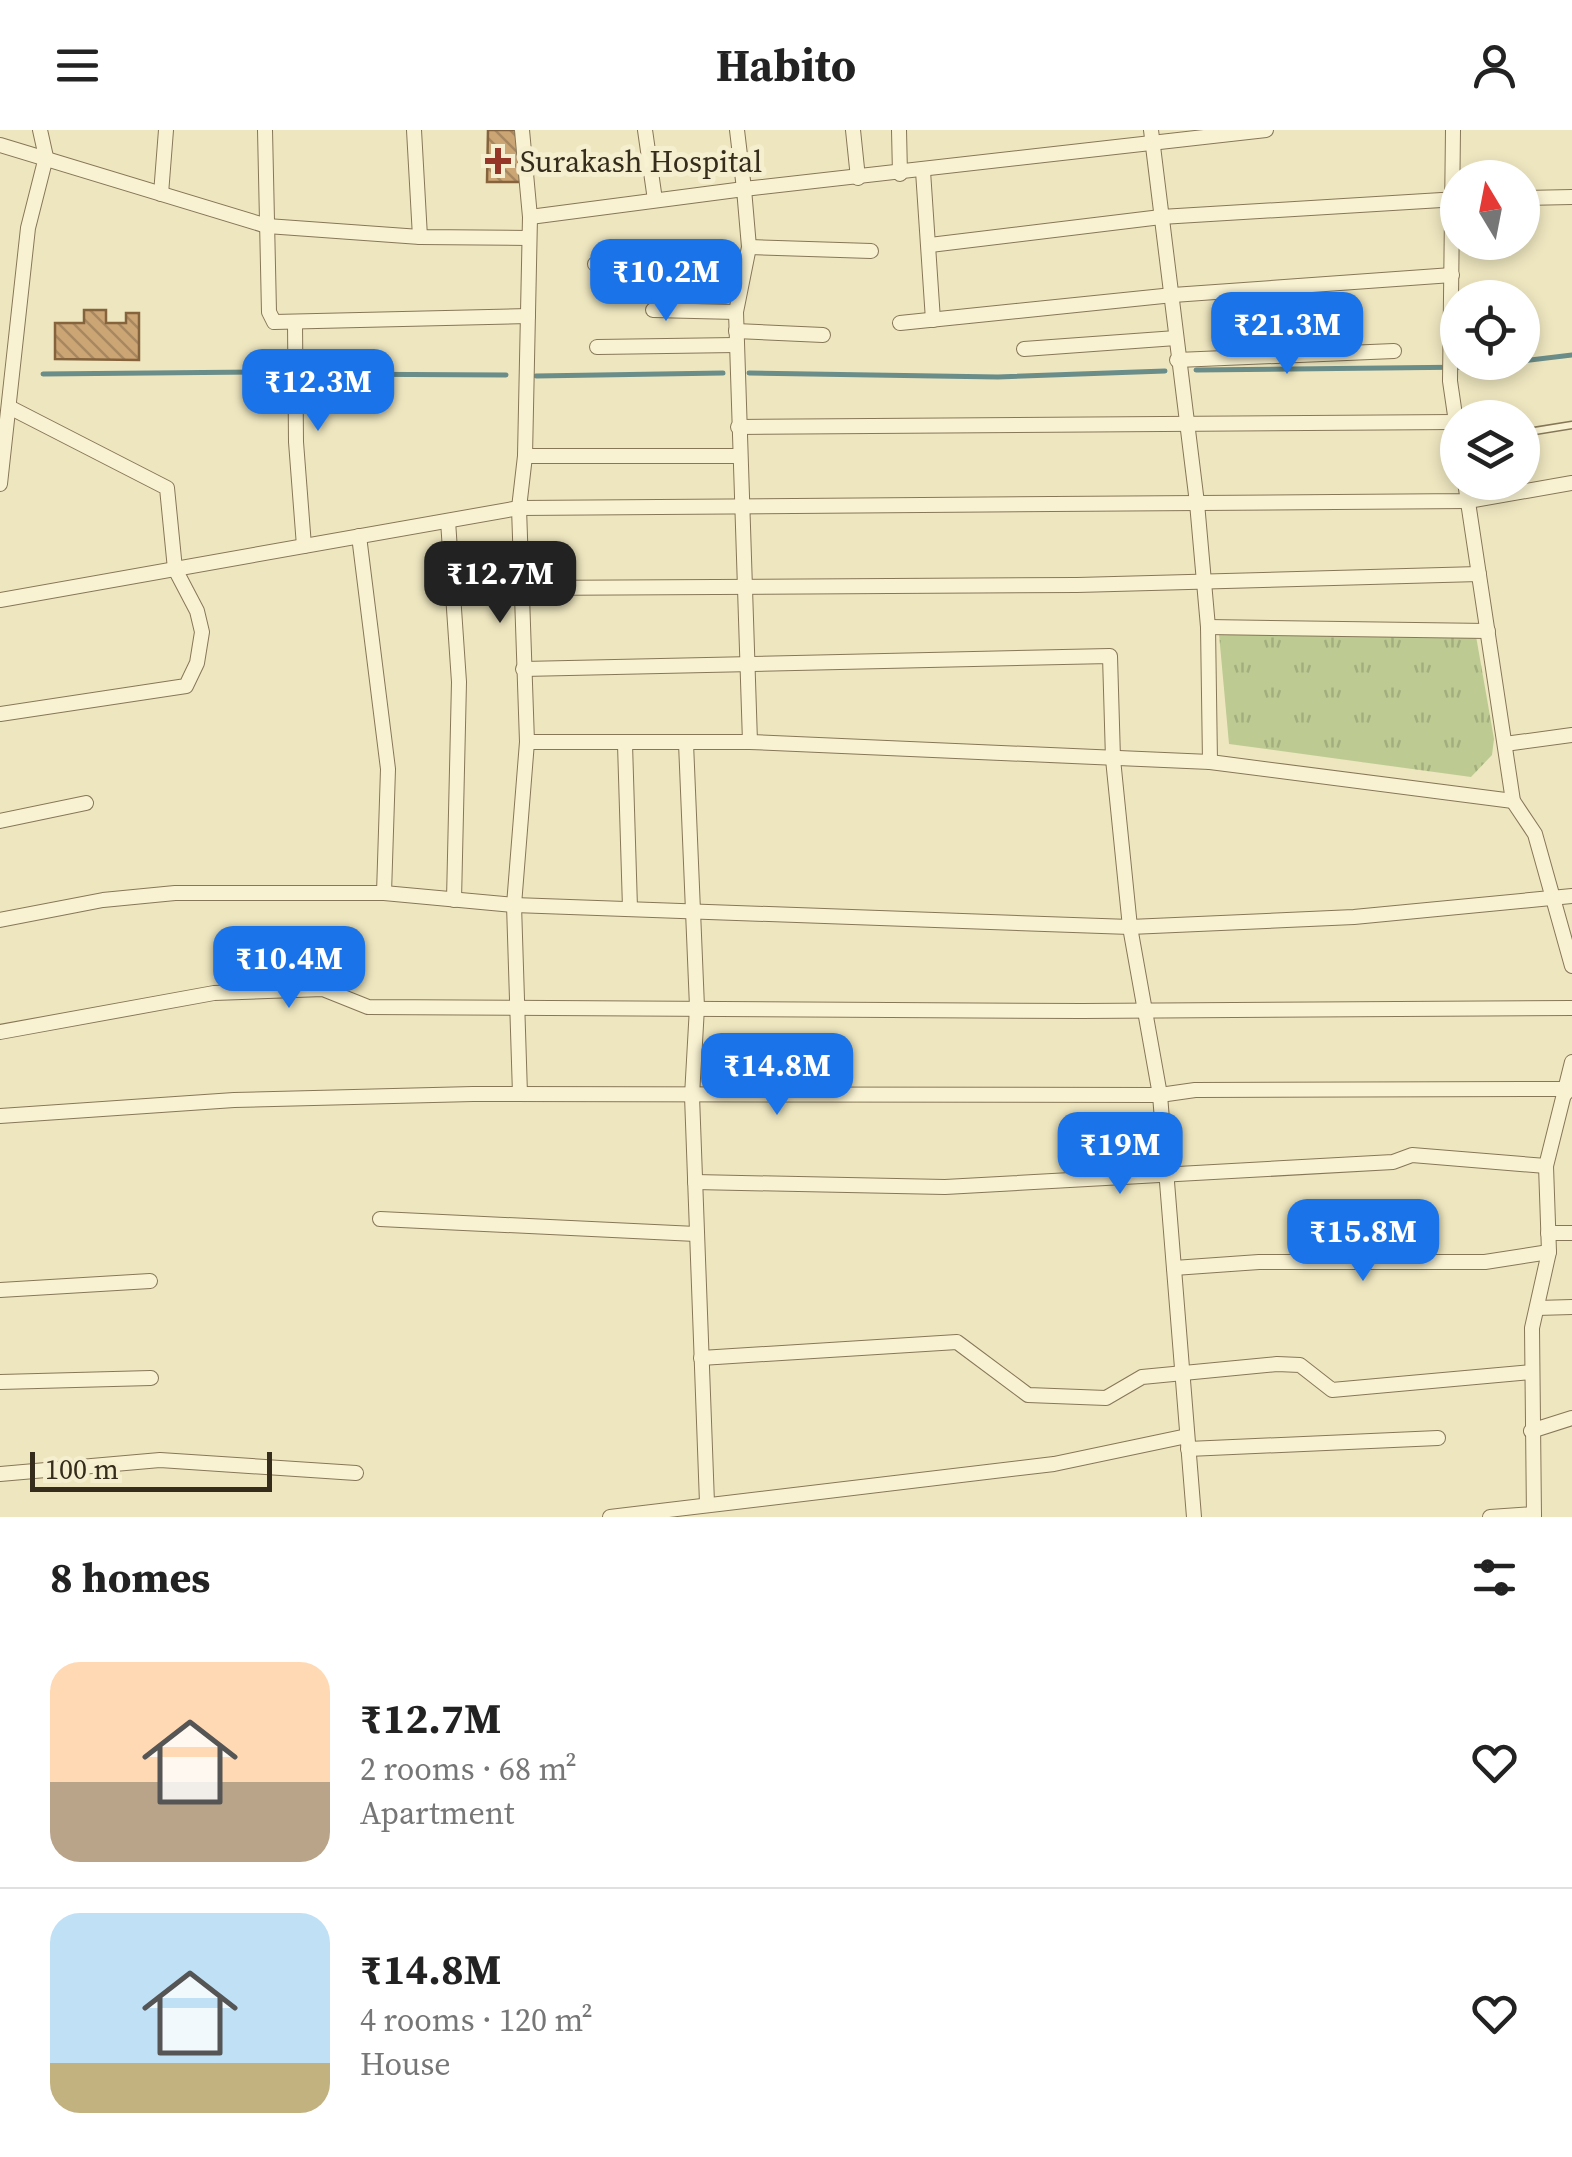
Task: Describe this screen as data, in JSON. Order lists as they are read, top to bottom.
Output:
{
  "places": {
    "health": ["Surakash Hospital"]
  },
  "scale_bar": "100 m",
  "north": "top",
  "page": {
    "header": "Habito",
    "price": [
      "₹10.2M",
      "₹21.3M",
      "₹12.3M",
      "₹12.7M",
      "₹10.4M",
      "₹14.8M",
      "₹19M",
      "₹15.8M"
    ],
    "scale": "100 m",
    "heading": "8 homes",
    "list": [
      {
        "name": "₹12.7M",
        "note": "2 rooms · 68 m² · Apartment"
      },
      {
        "name": "₹14.8M",
        "note": "4 rooms · 120 m² · House"
      }
    ]
  }
}
